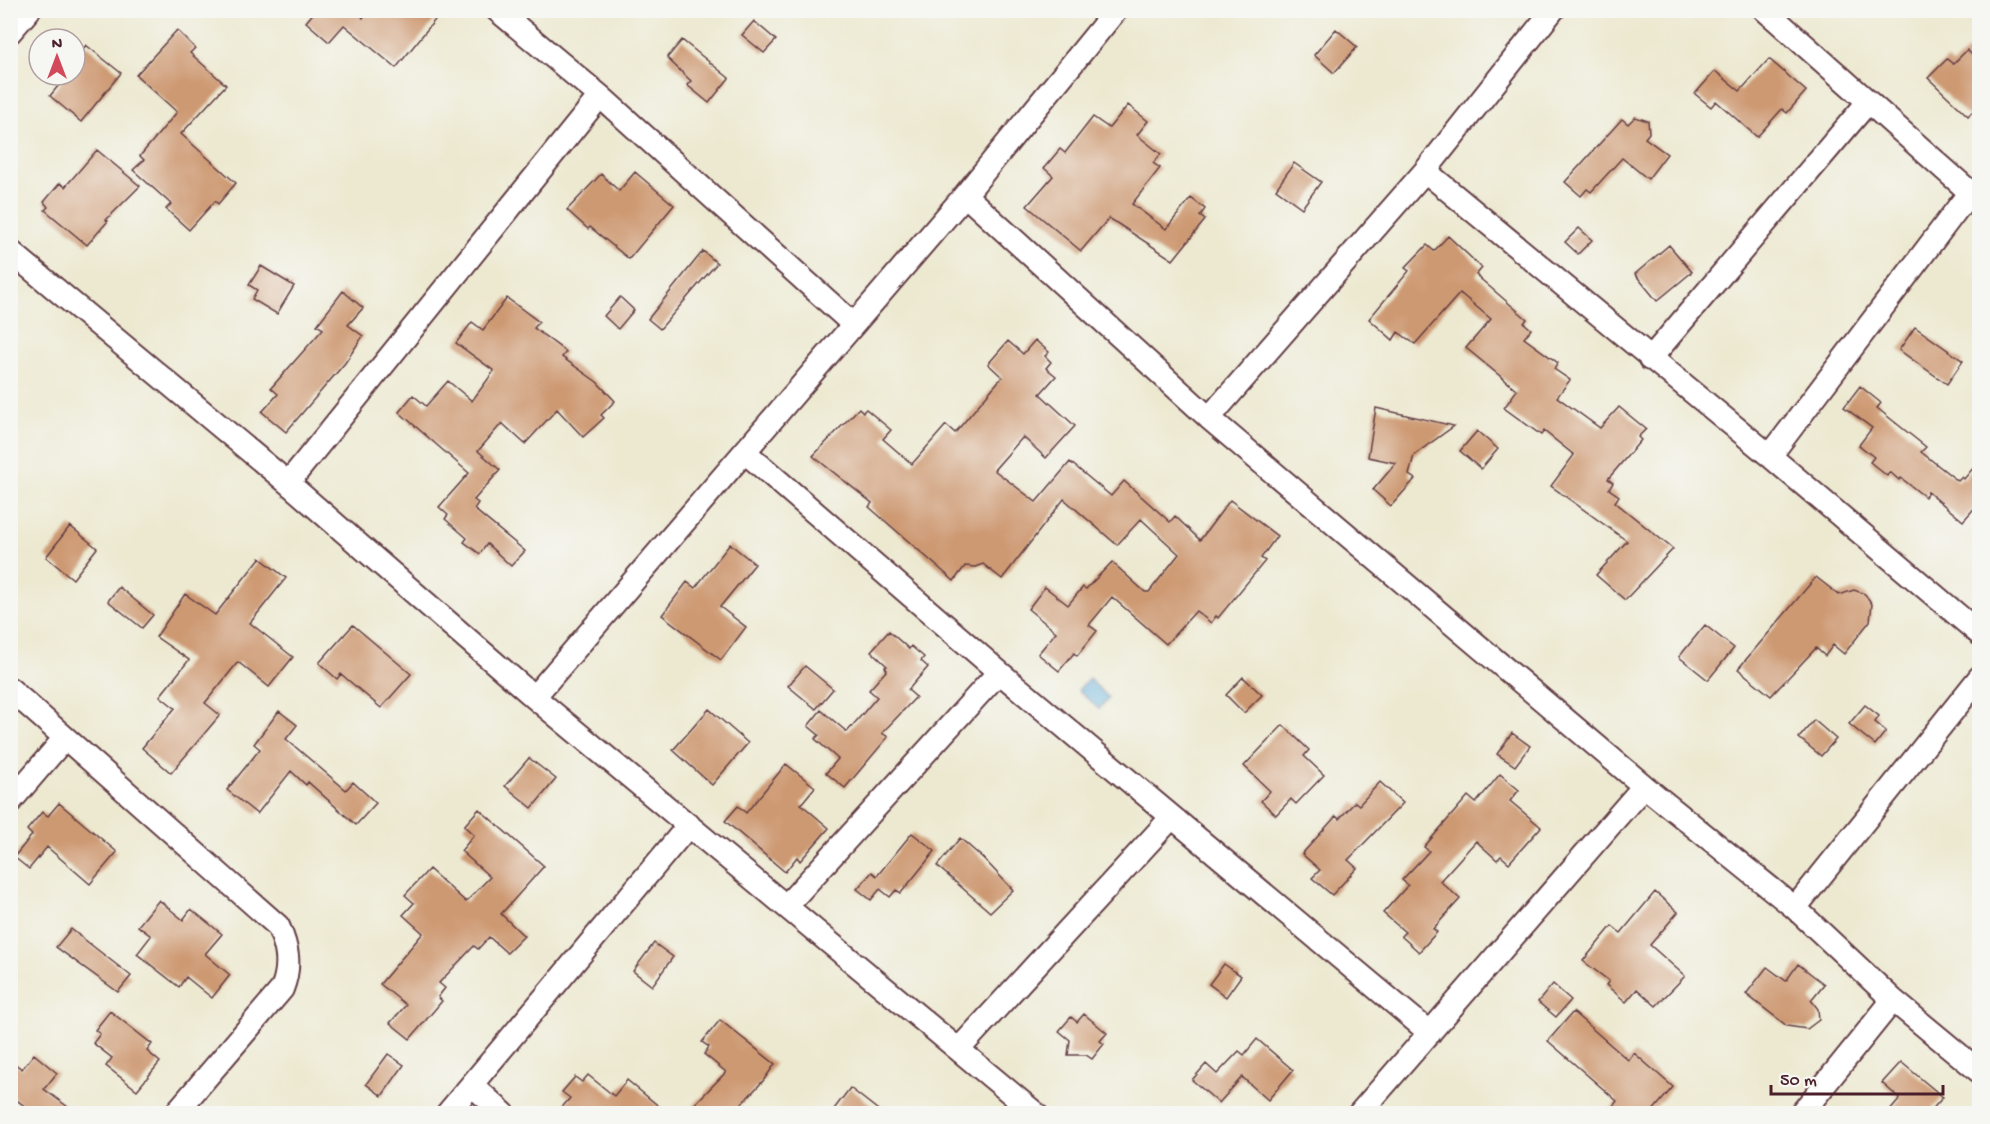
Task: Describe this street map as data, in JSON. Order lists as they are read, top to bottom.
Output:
{
  "scale_bar": "50 m",
  "north": "top"
}
